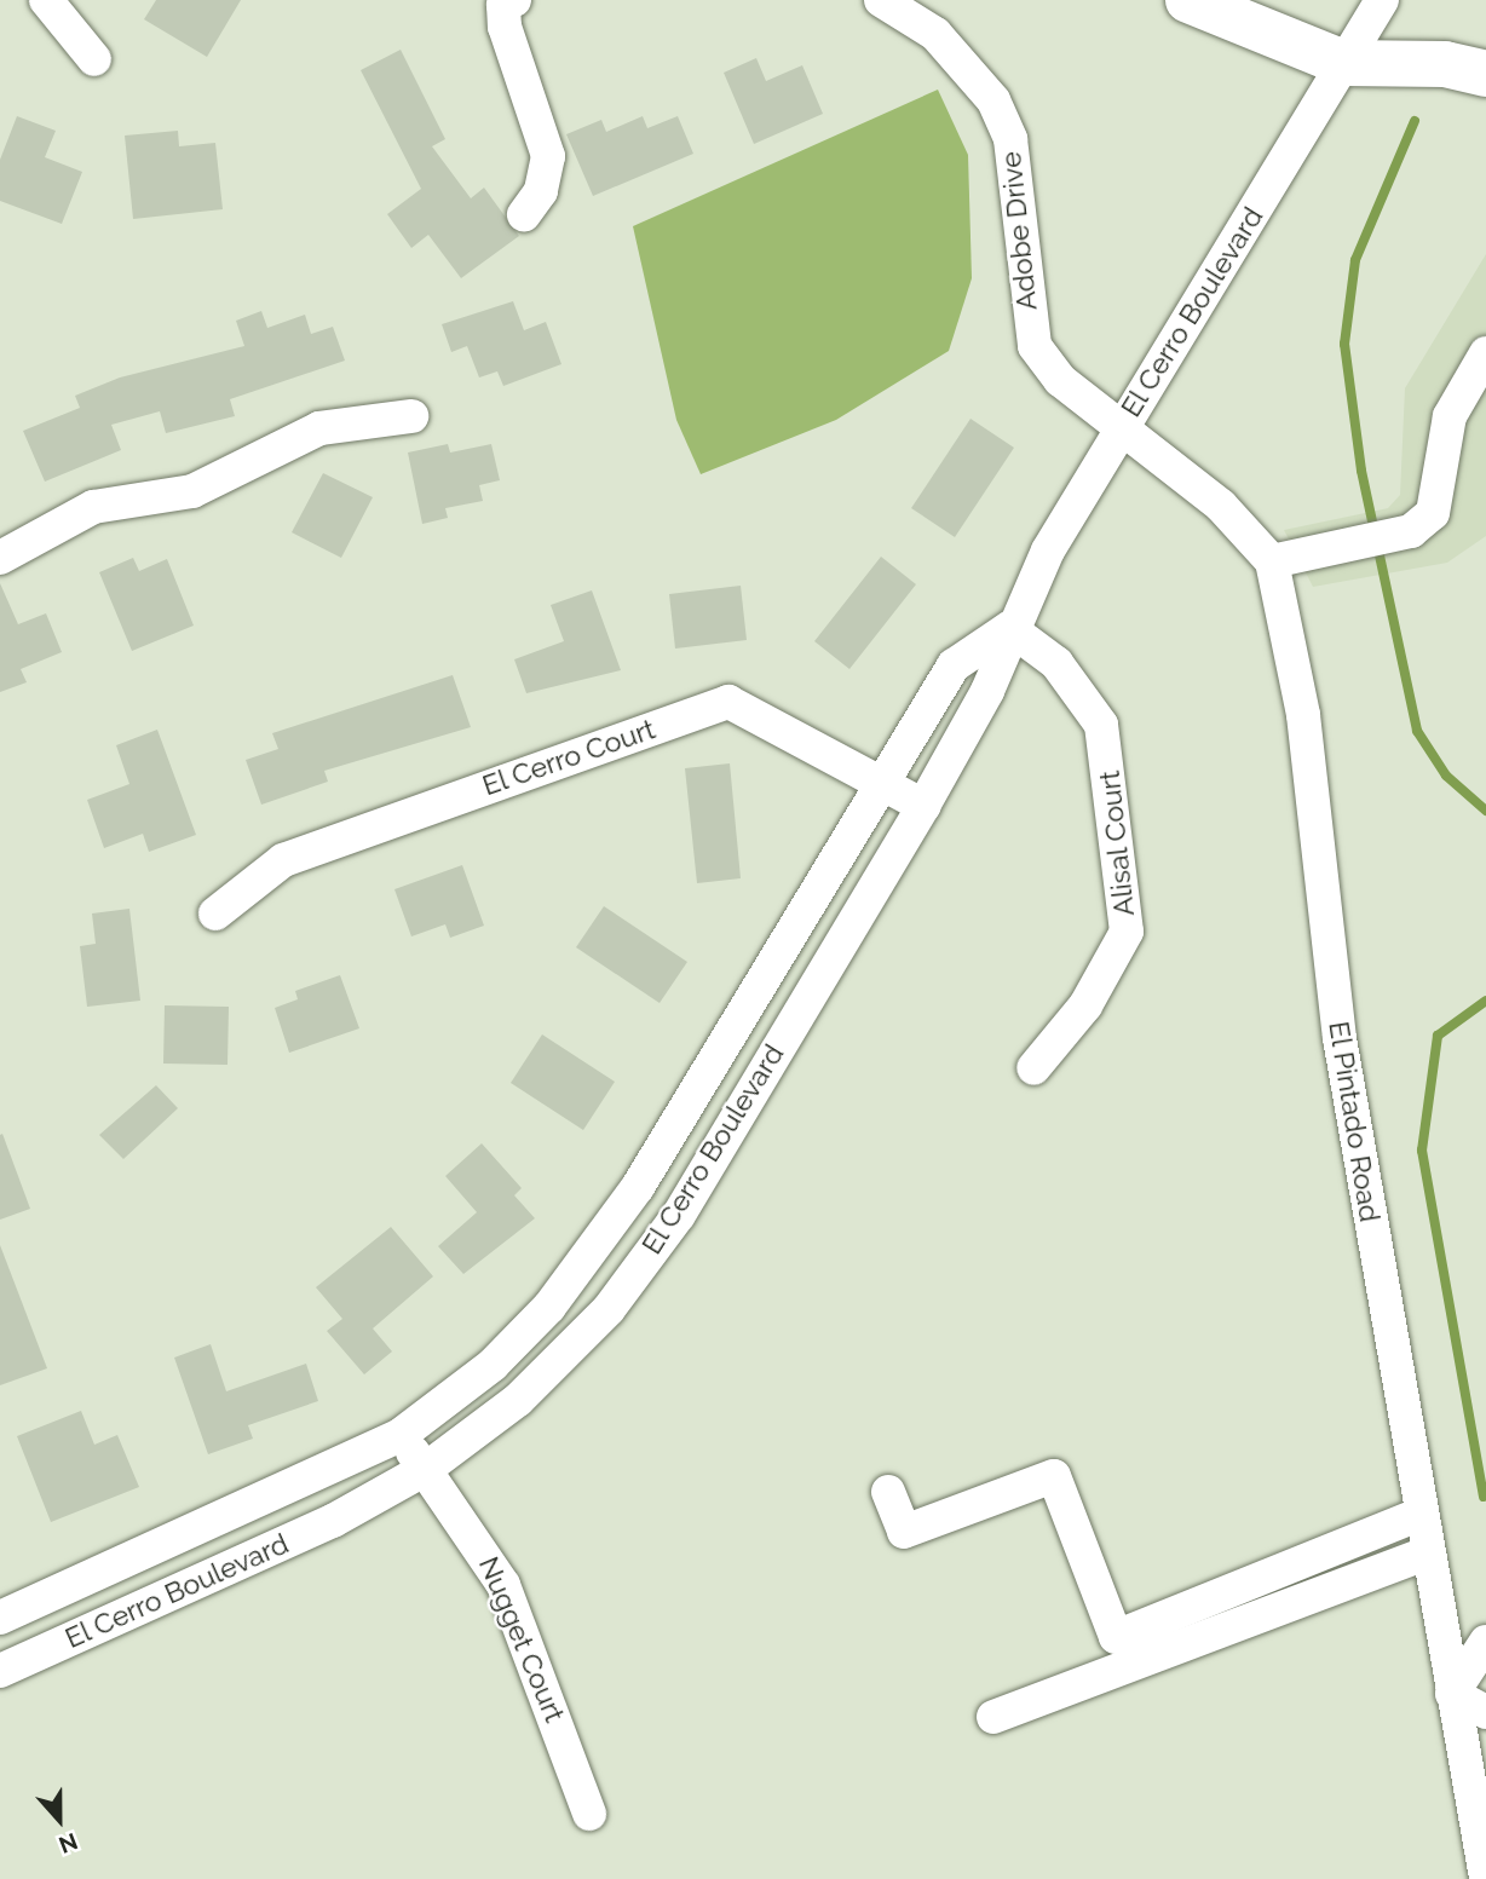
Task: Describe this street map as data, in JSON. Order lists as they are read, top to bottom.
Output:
{
  "streets": {
    "street": [
      "Adobe Drive",
      "El Cerro Boulevard",
      "El Cerro Court",
      "Alisal Court",
      "El Pintado Road",
      "Nugget Court"
    ]
  },
  "crossings": [
    ["Adobe Drive", "El Cerro Boulevard"],
    ["El Cerro Boulevard", "El Cerro Court"],
    ["El Cerro Boulevard", "Alisal Court"],
    ["El Cerro Boulevard", "Nugget Court"]
  ],
  "north": "bottom"
}
